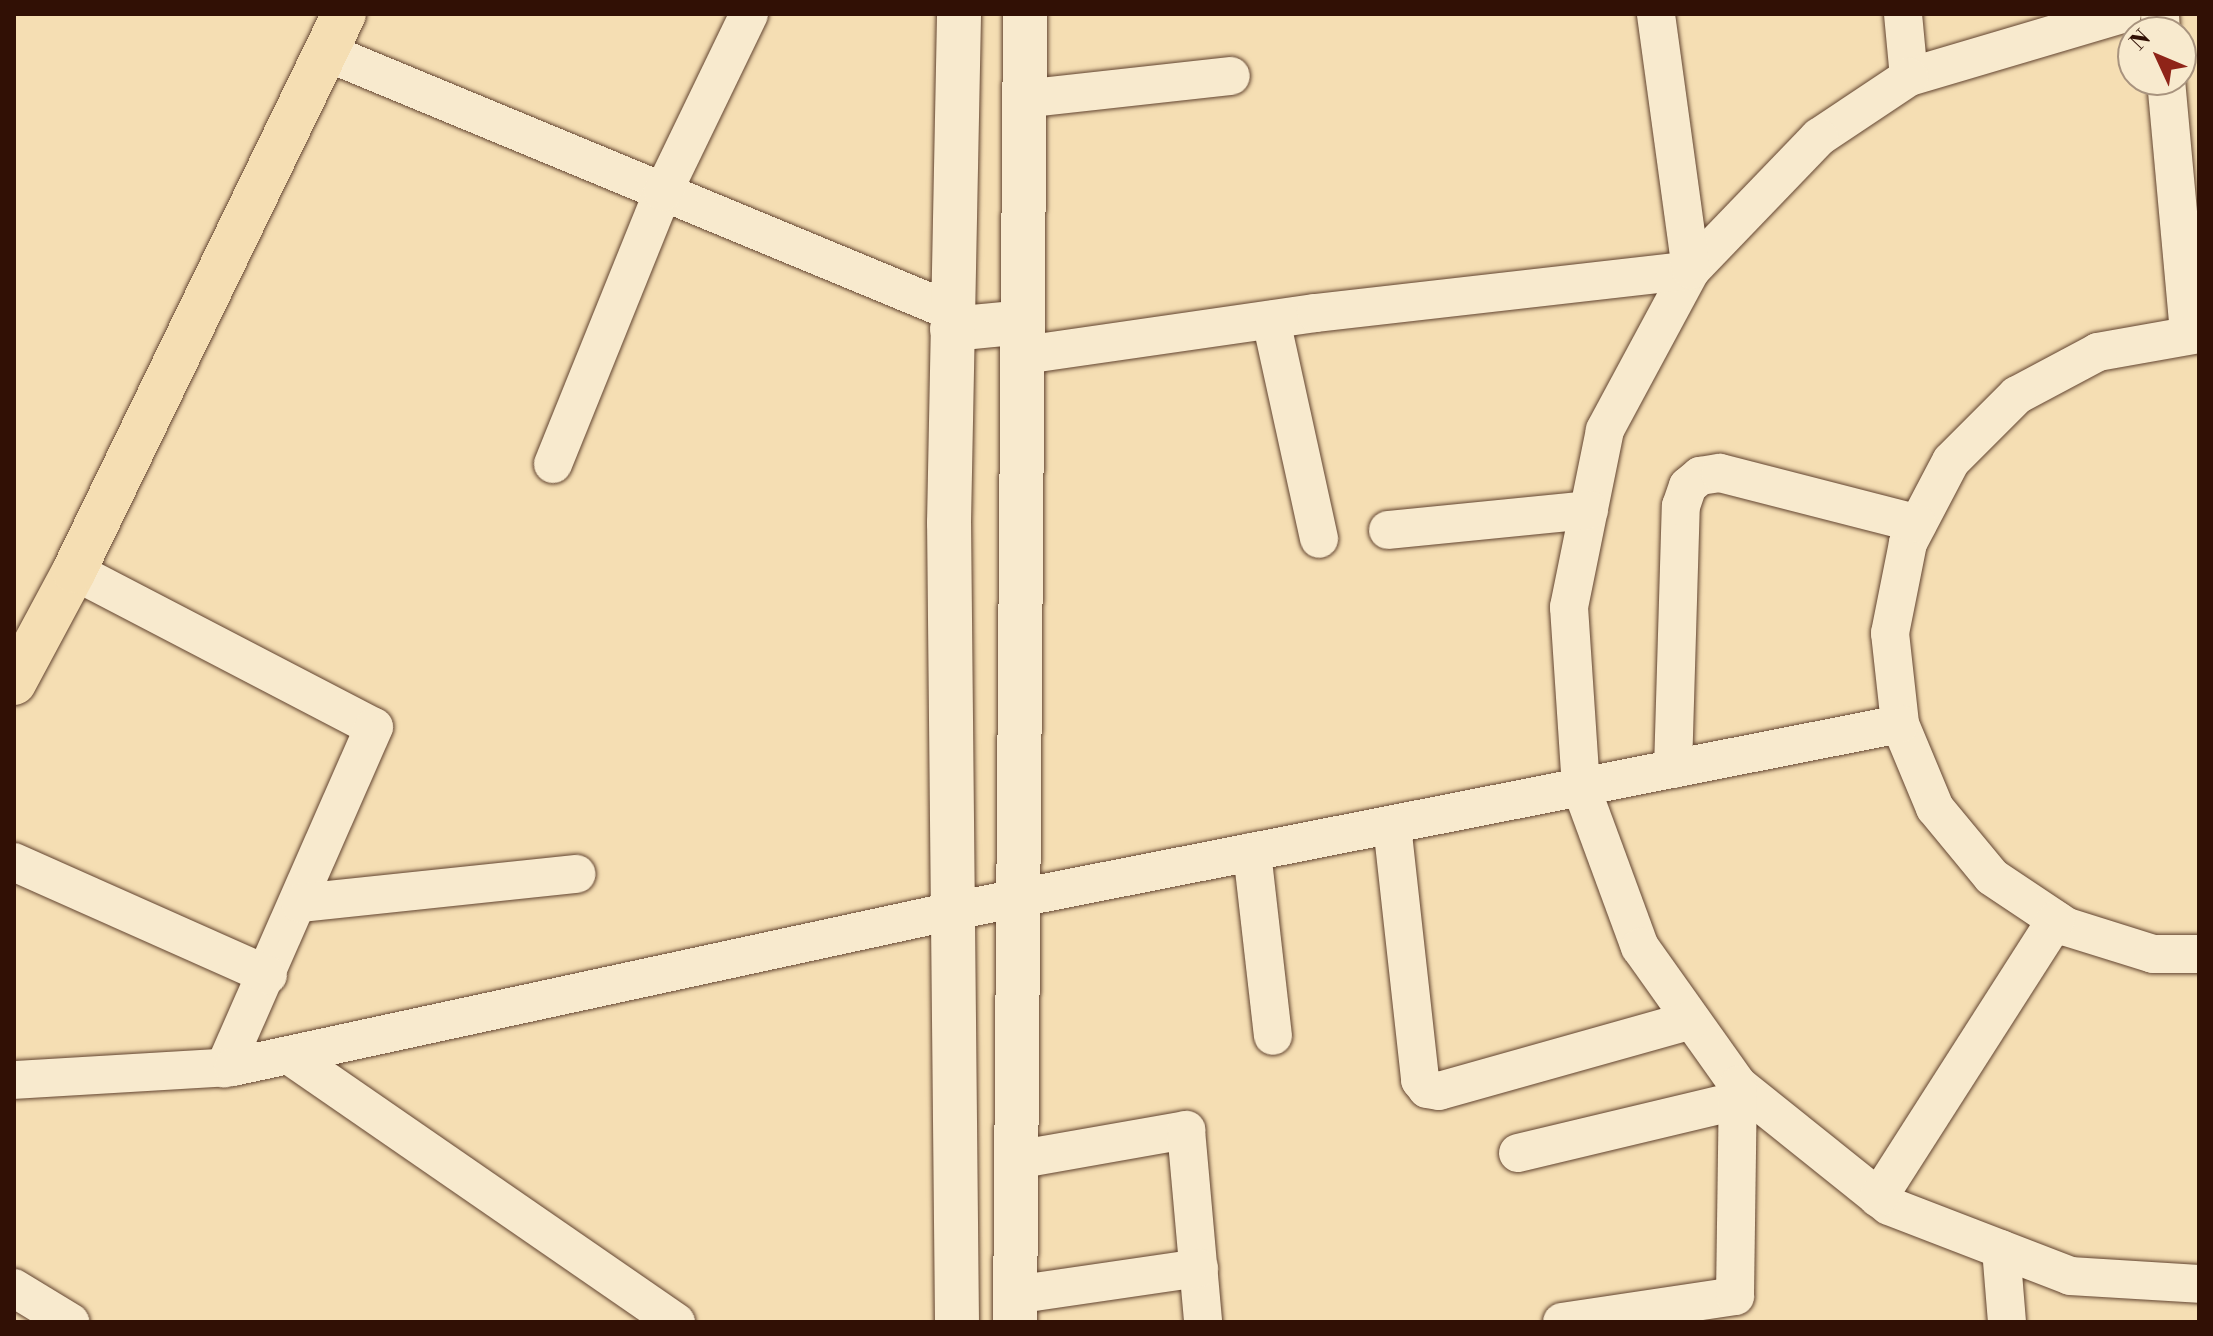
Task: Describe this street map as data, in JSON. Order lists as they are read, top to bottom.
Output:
{
  "north": "top left"
}
